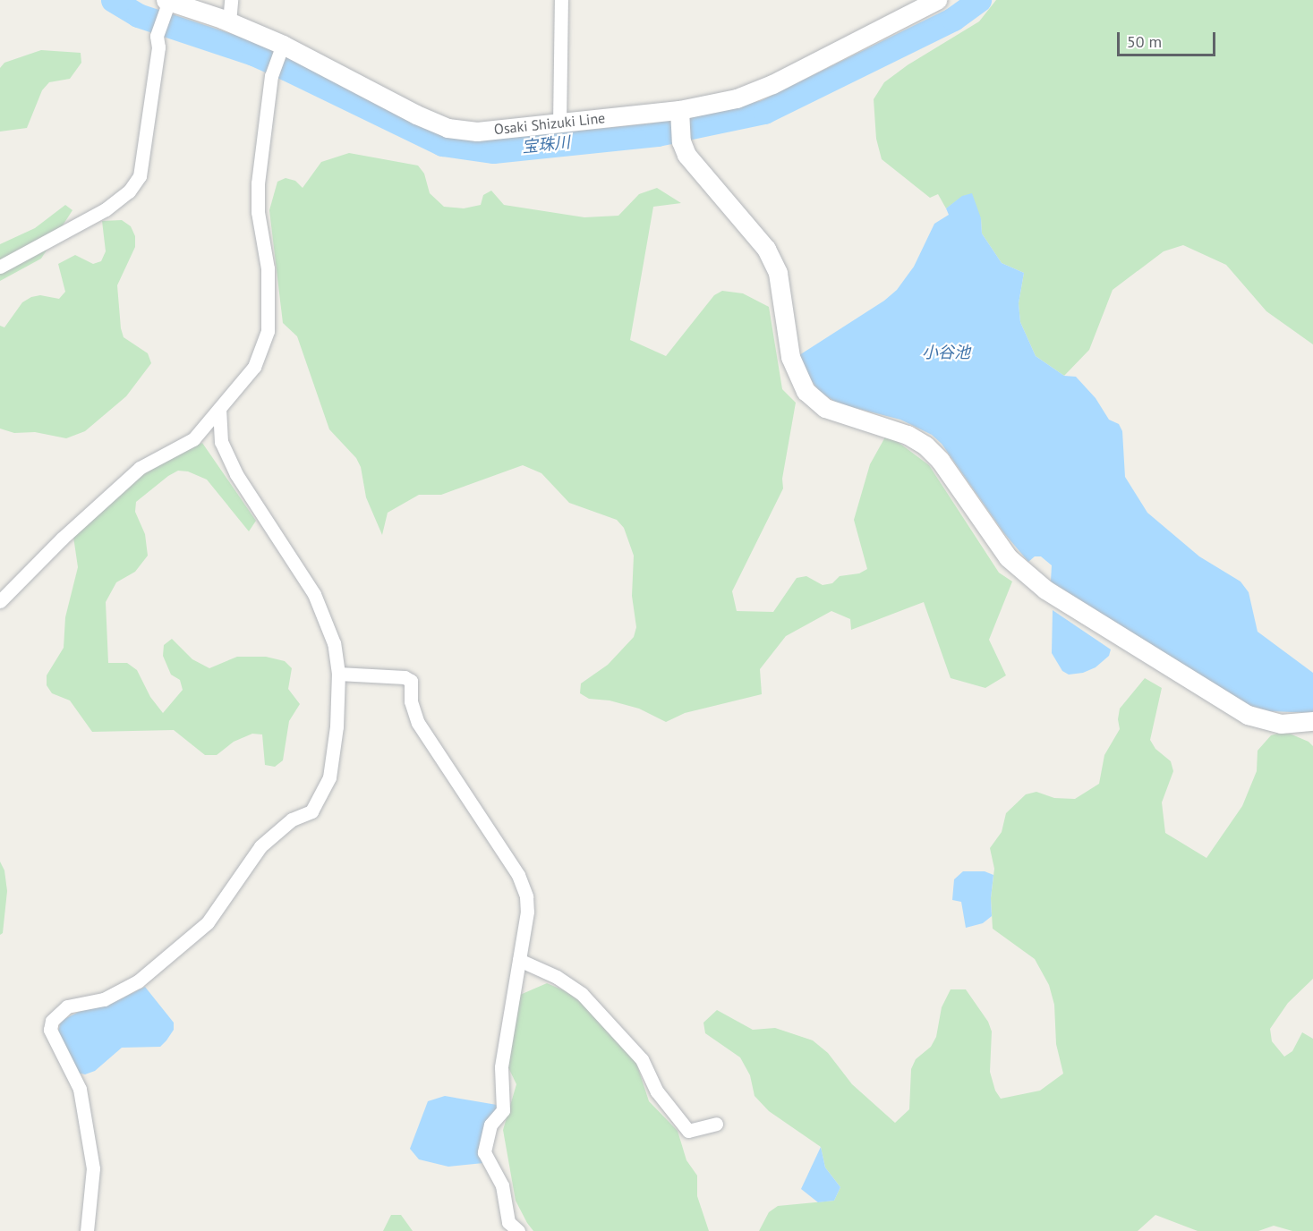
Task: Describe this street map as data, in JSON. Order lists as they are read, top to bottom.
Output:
{
  "streets": {
    "street": ["Osaki Shizuki Line"]
  },
  "water": ["宝珠川", "小谷池"],
  "scale_bar": "50 m"
}
